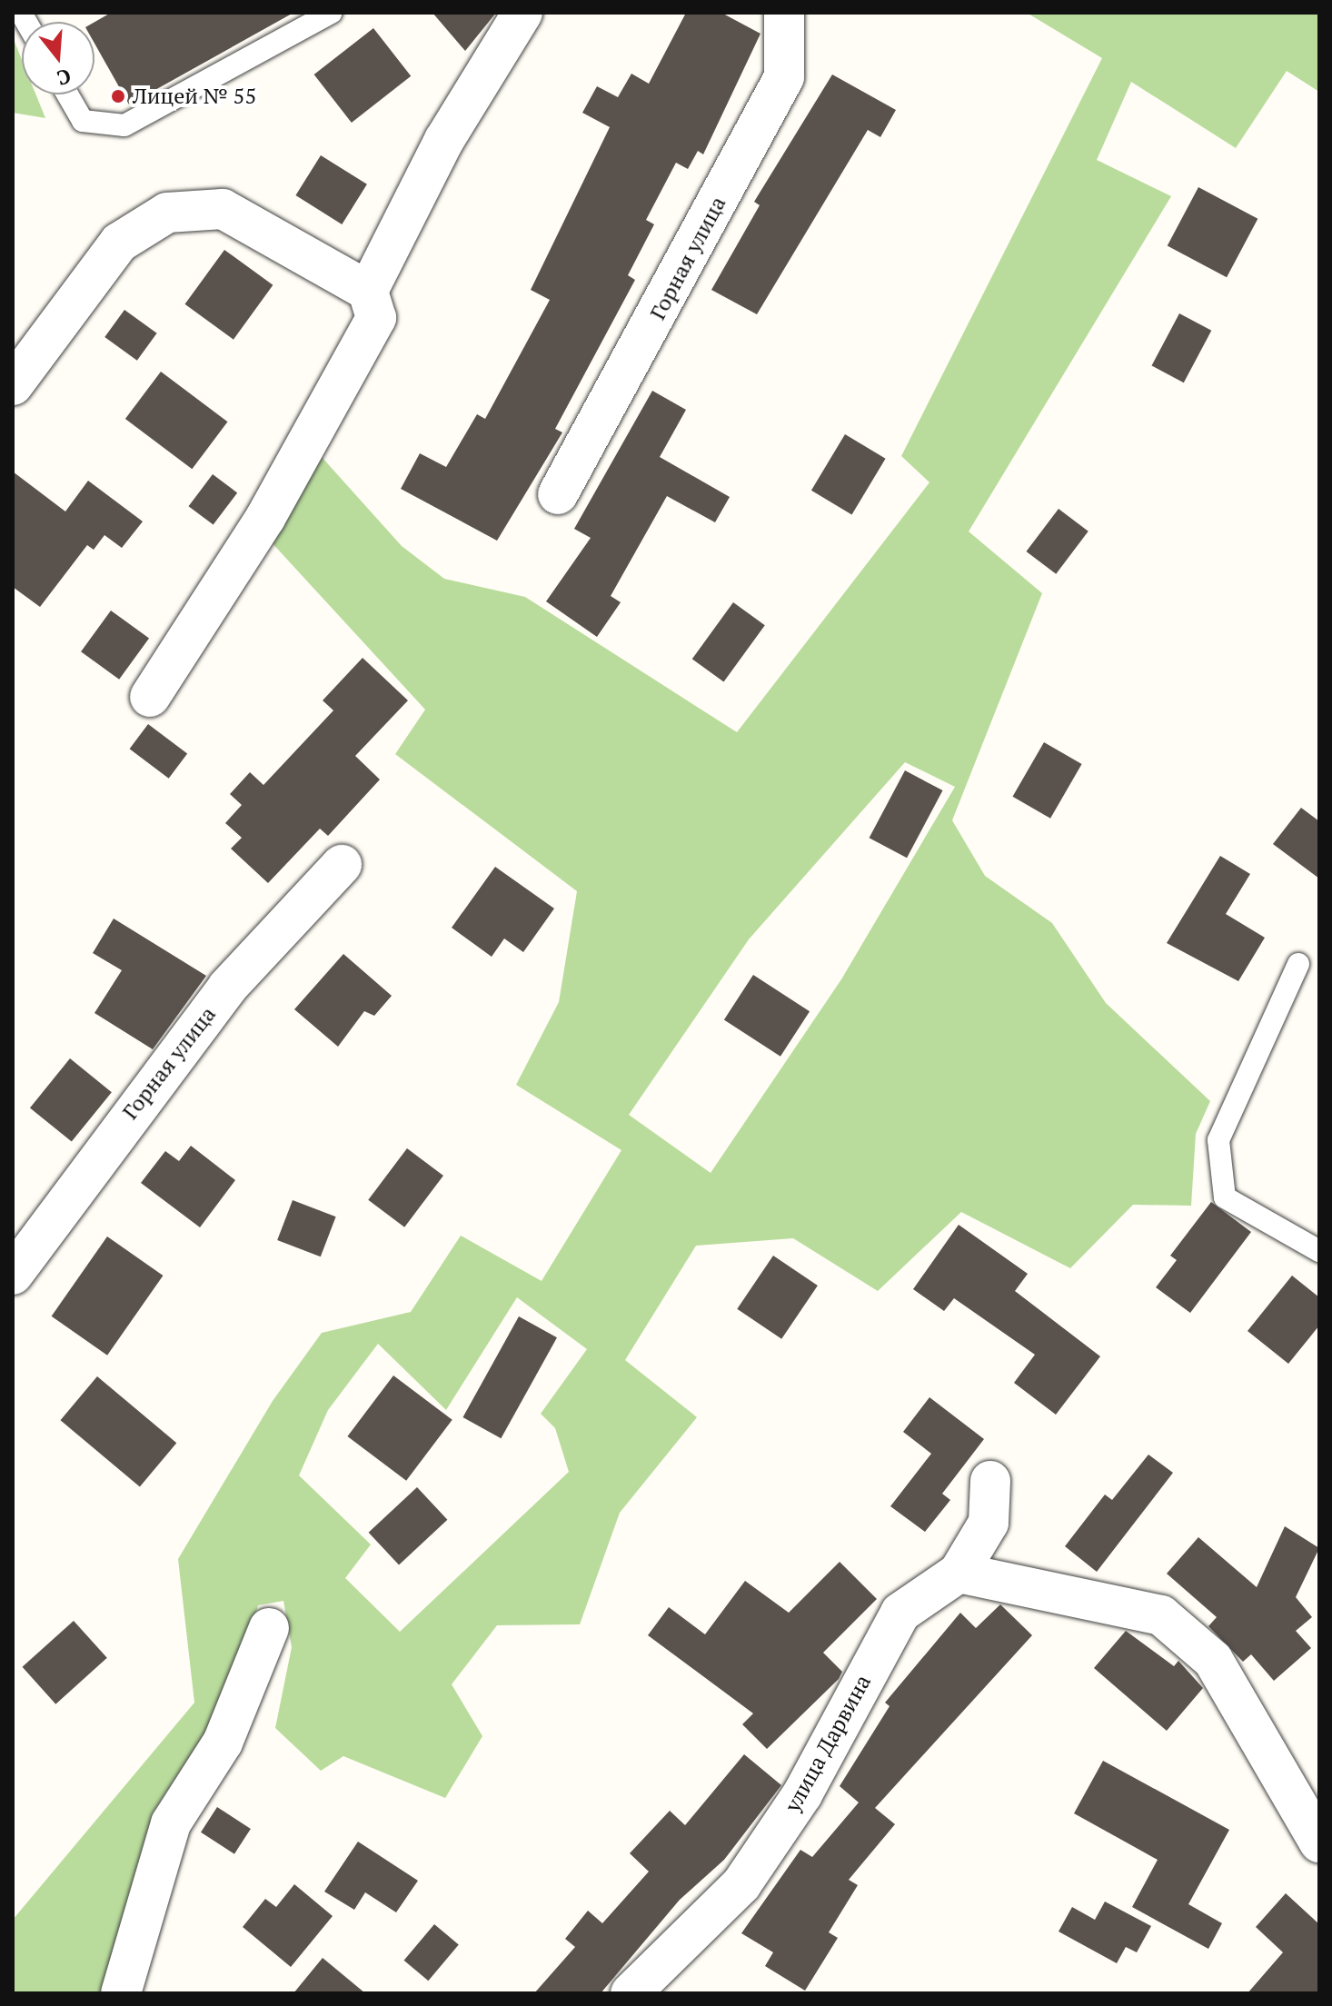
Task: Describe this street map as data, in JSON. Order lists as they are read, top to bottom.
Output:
{
  "streets": {
    "street": ["Горная улица", "улица Дарвина"]
  },
  "places": ["Лицей № 55"],
  "north": "bottom"
}
